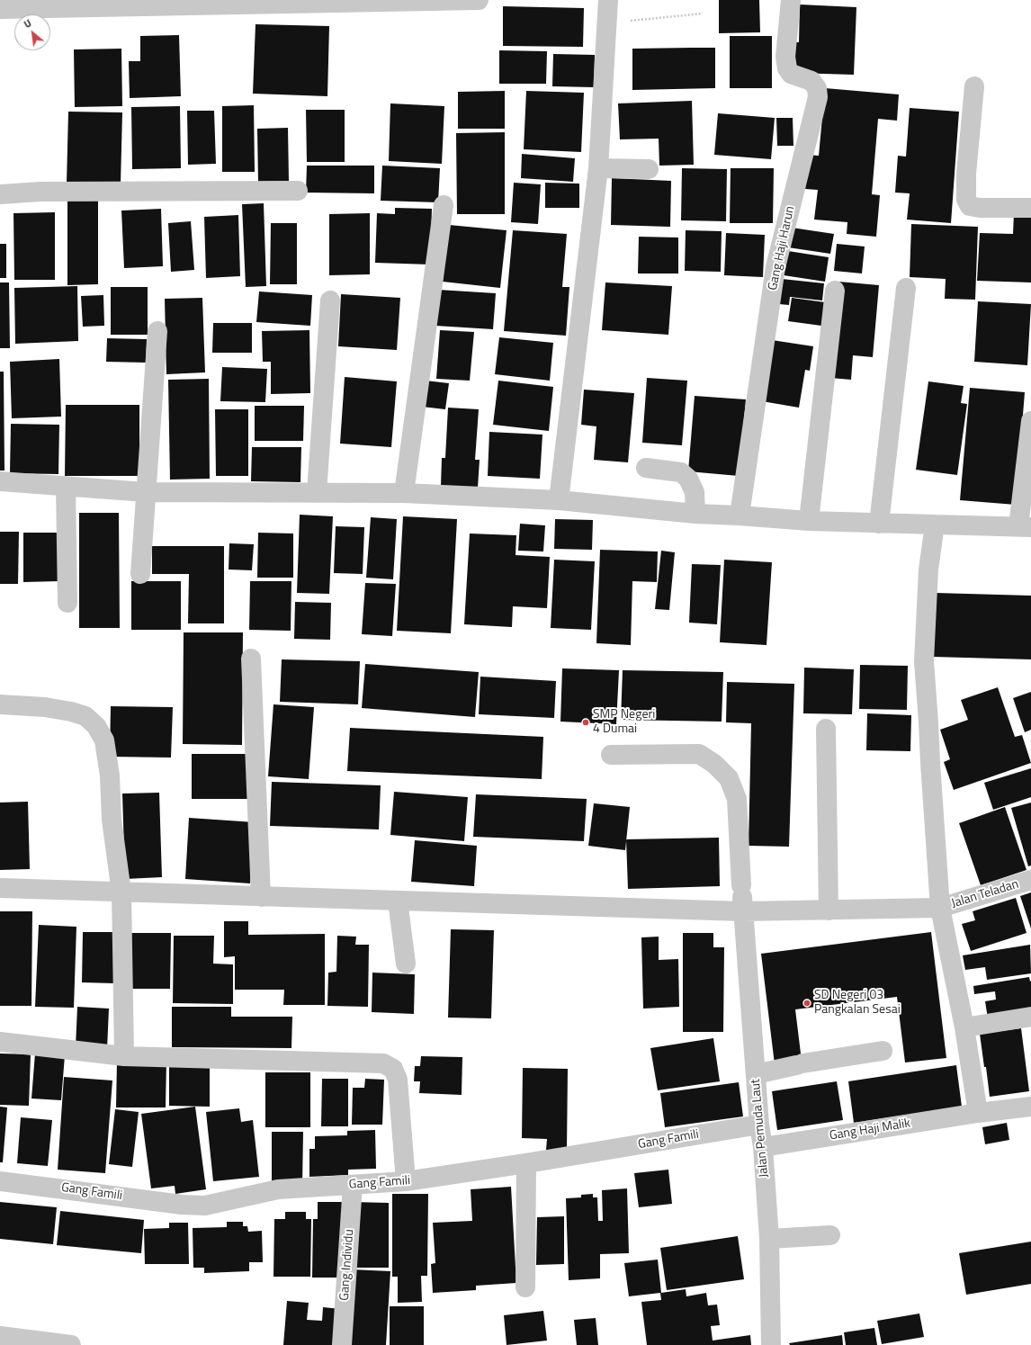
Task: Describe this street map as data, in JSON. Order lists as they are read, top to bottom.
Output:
{
  "streets": {
    "street": [
      "Gang Haji Harun",
      "Jalan Teladan",
      "Jalan Pemuda Laut",
      "Gang Haji Malik",
      "Gang Famili",
      "Gang Individu"
    ]
  },
  "crossings": [
    ["Jalan Teladan", "Jalan Pemuda Laut"],
    ["Jalan Pemuda Laut", "Gang Haji Malik"],
    ["Jalan Pemuda Laut", "Gang Famili"],
    ["Gang Famili", "Gang Individu"]
  ],
  "places": ["SMP Negeri 4 Dumai", "SD Negeri 03 Pangkalan Sesai"],
  "north": "top left"
}
